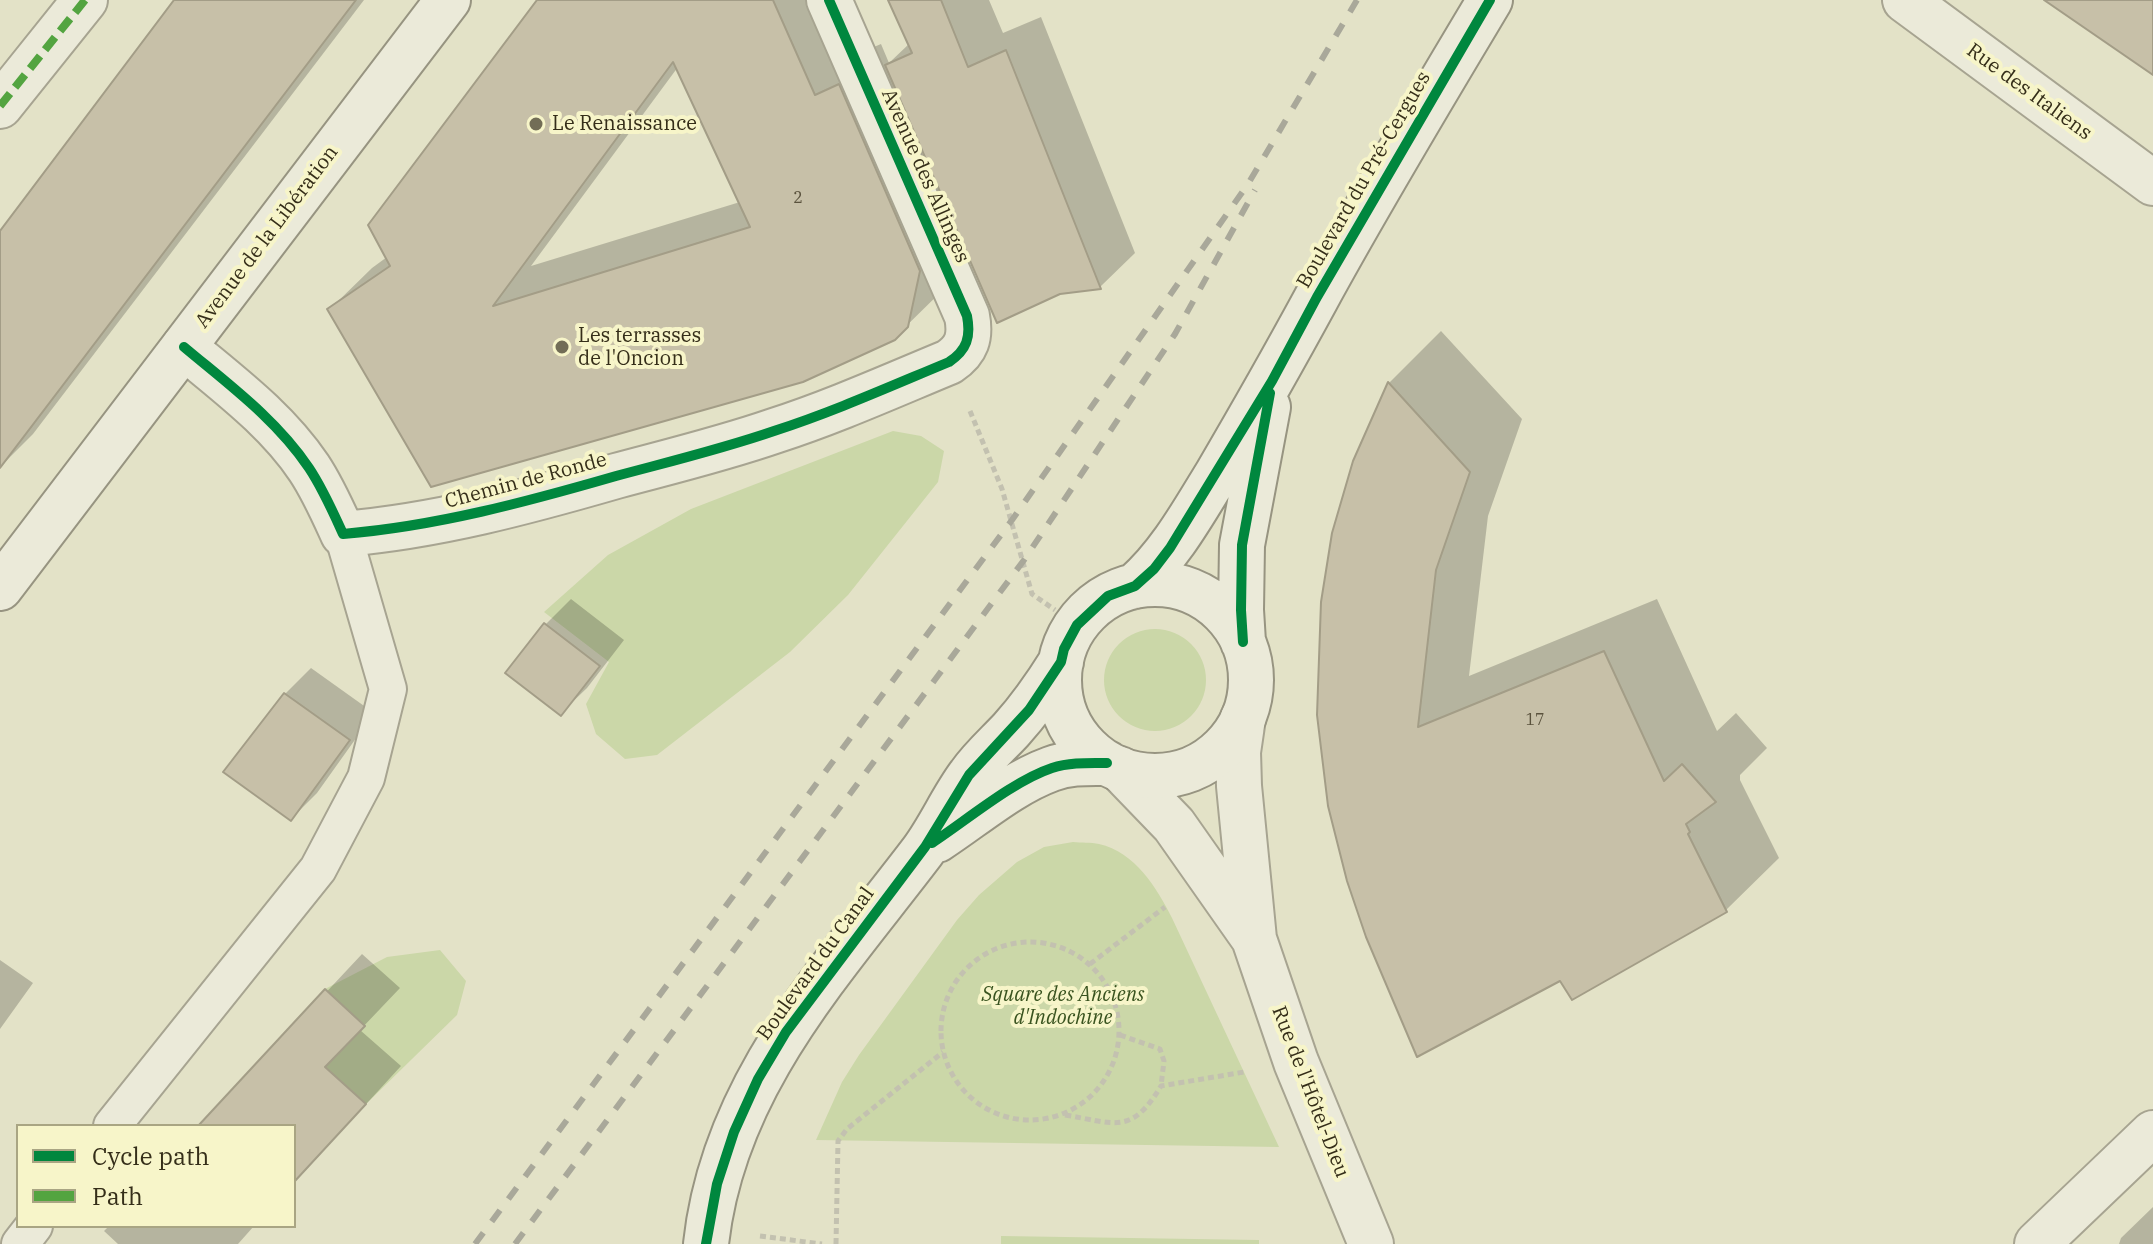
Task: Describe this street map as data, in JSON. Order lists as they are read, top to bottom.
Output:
{
  "streets": {
    "street": [
      "Rue des Italiens",
      "Avenue des Allinges",
      "Boulevard du Pré-Cergues",
      "Avenue de la Libération",
      "Chemin de Ronde",
      "Boulevard du Canal",
      "Rue de l'Hôtel-Dieu"
    ]
  },
  "crossings": [
    ["Avenue des Allinges", "Chemin de Ronde"],
    ["Boulevard du Pré-Cergues", "Boulevard du Canal"],
    ["Boulevard du Pré-Cergues", "Rue de l'Hôtel-Dieu"],
    ["Boulevard du Canal", "Rue de l'Hôtel-Dieu"]
  ],
  "parks": ["Square des Anciens d'Indochine"],
  "places": ["Le Renaissance", "Les terrasses de l'Oncion"],
  "house_numbers": ["2", "17"],
  "legend": ["Cycle path", "Path"]
}
